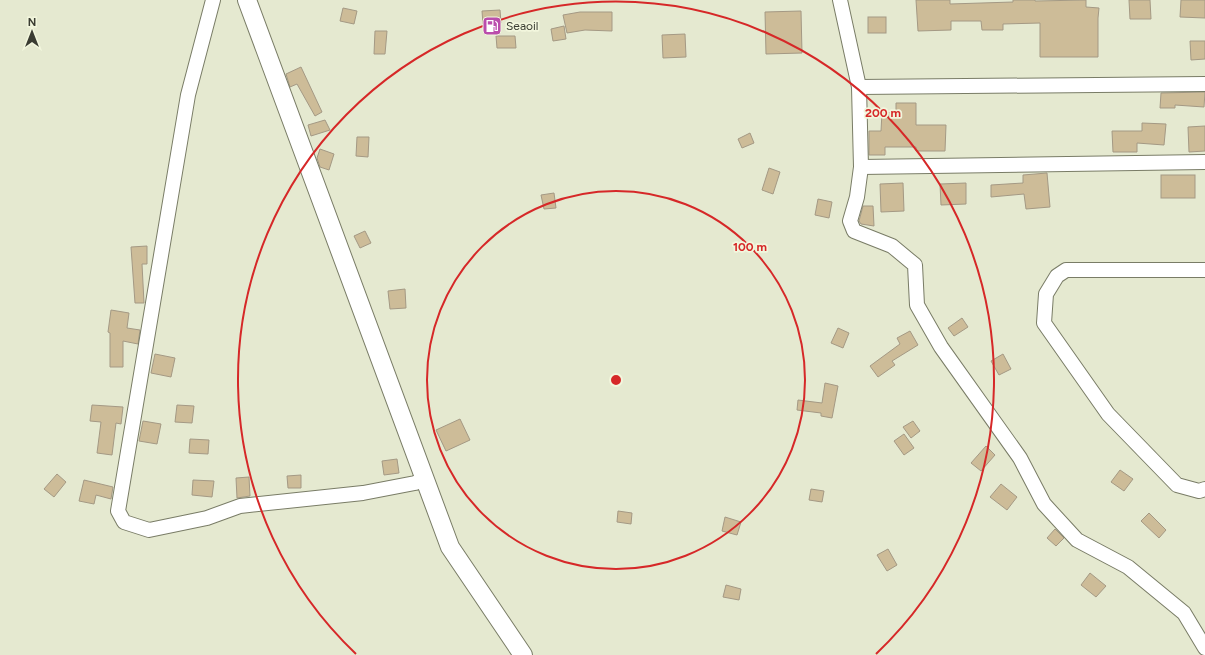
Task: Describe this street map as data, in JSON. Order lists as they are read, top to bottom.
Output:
{
  "places": {
    "fuel station": ["Seaoil"]
  },
  "north": "top",
  "rings": ["200 m", "100 m"]
}
